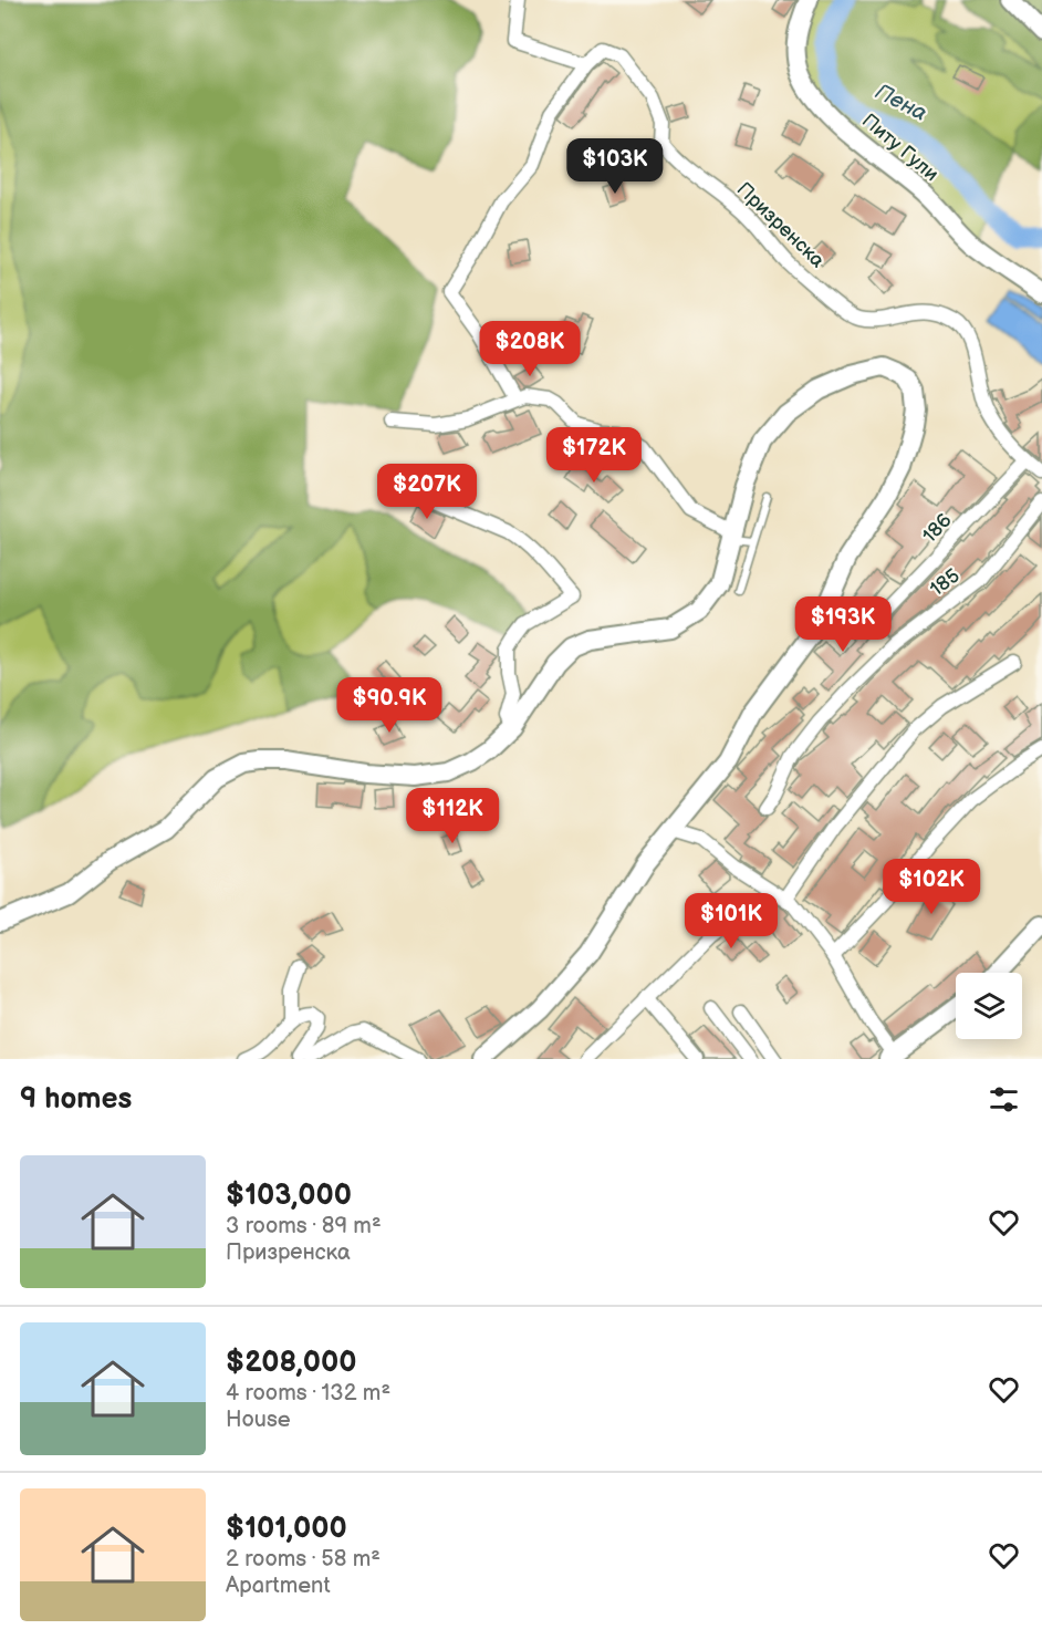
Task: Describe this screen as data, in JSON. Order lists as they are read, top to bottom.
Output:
{
  "streets": {
    "main road": ["Питу Гули"],
    "street": ["Призренска", "186", "185"]
  },
  "crossings": [
    ["Призренска", "186"]
  ],
  "water": ["Пена"],
  "page": {
    "price": [
      "$103K",
      "$208K",
      "$172K",
      "$207K",
      "$193K",
      "$90.9K",
      "$112K",
      "$102K",
      "$101K"
    ],
    "heading": "9 homes",
    "list": [
      {
        "name": "$103,000",
        "note": "3 rooms · 89 m² · Призренска"
      },
      {
        "name": "$208,000",
        "note": "4 rooms · 132 m² · House"
      },
      {
        "name": "$101,000",
        "note": "2 rooms · 58 m² · Apartment"
      }
    ]
  }
}
